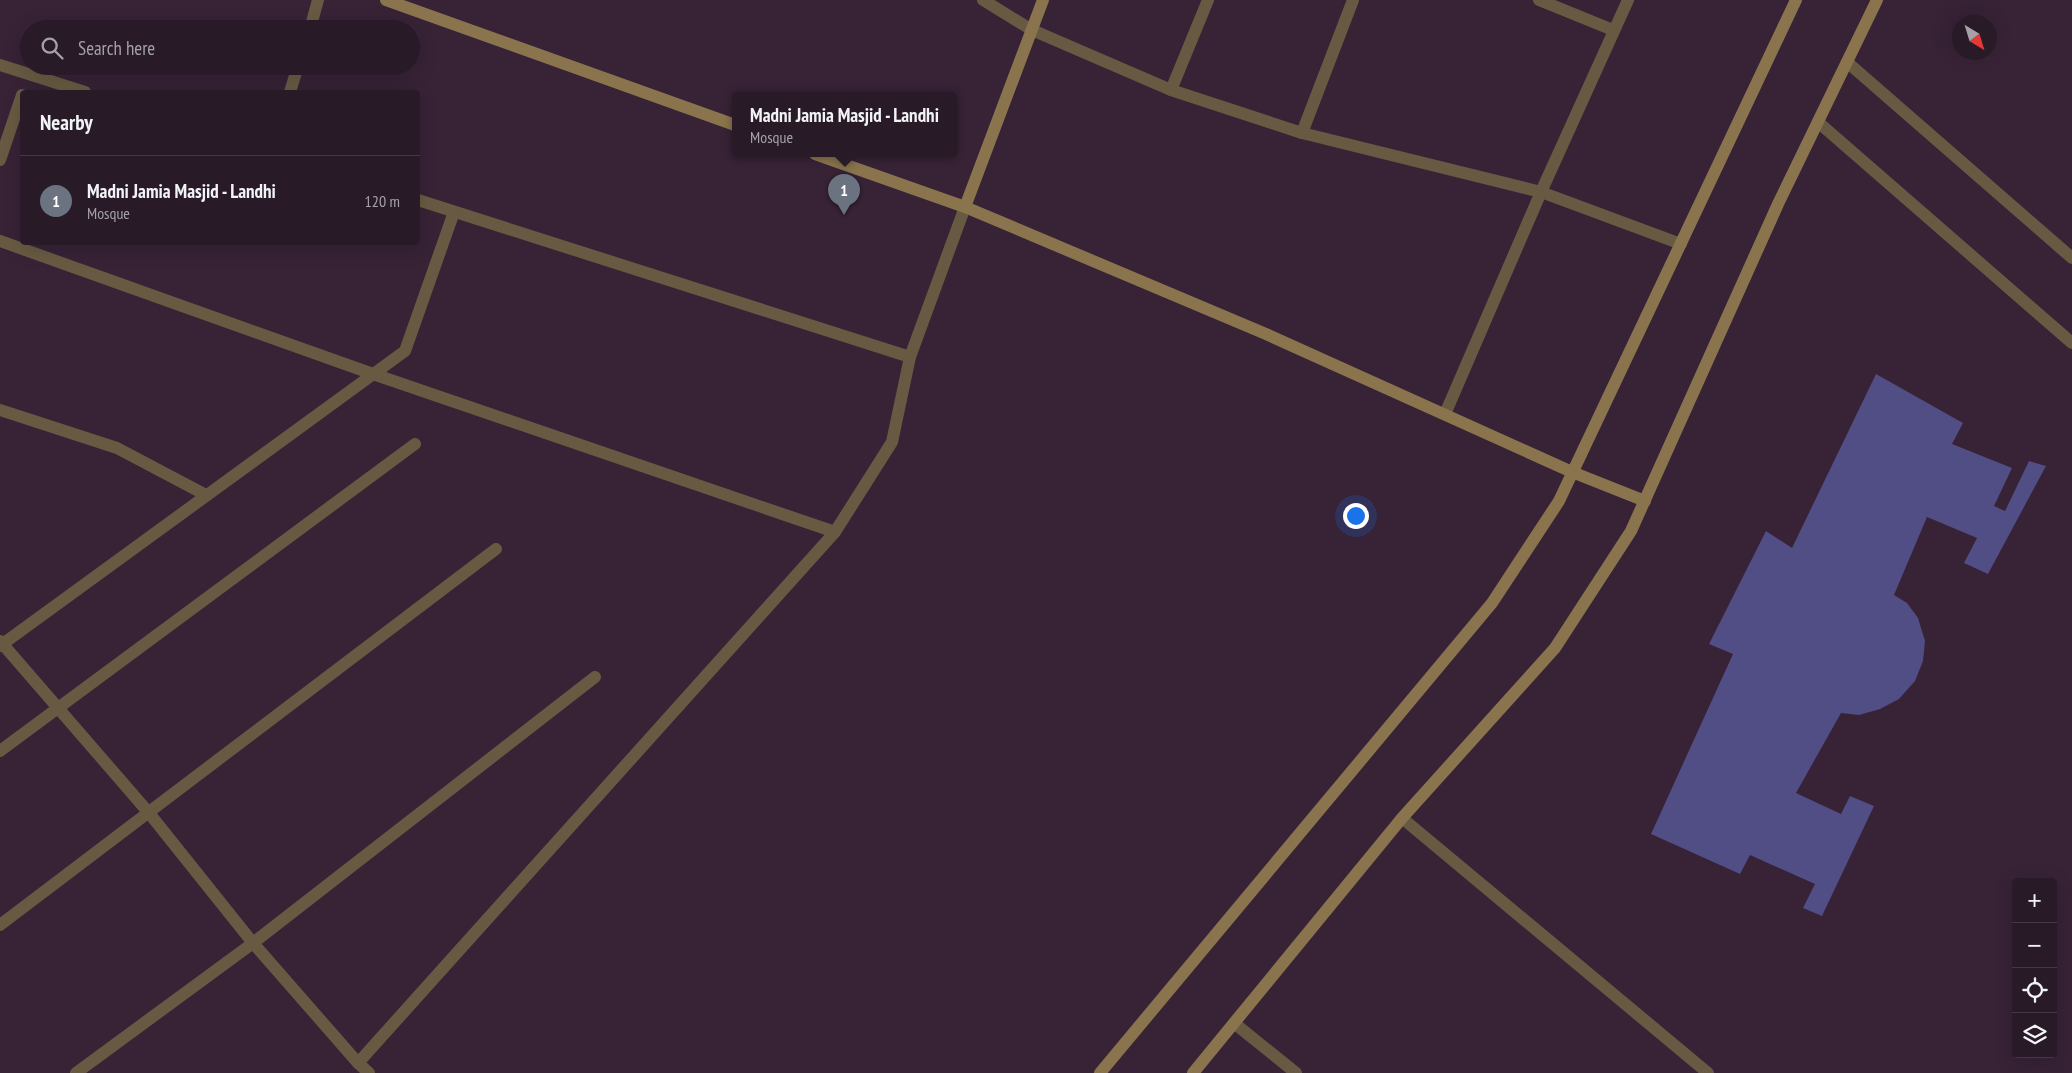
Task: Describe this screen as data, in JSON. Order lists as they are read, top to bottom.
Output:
{
  "north": "bottom right",
  "page": {
    "search": "Search here",
    "heading": "Nearby",
    "popup": ["Madni Jamia Masjid - Landhi", "Mosque"],
    "list": [
      {
        "mark": "1",
        "name": "Madni Jamia Masjid - Landhi",
        "note": "Mosque",
        "value": "120 m"
      }
    ],
    "pins": "1",
    "map_buttons": ["+", "−"]
  }
}
